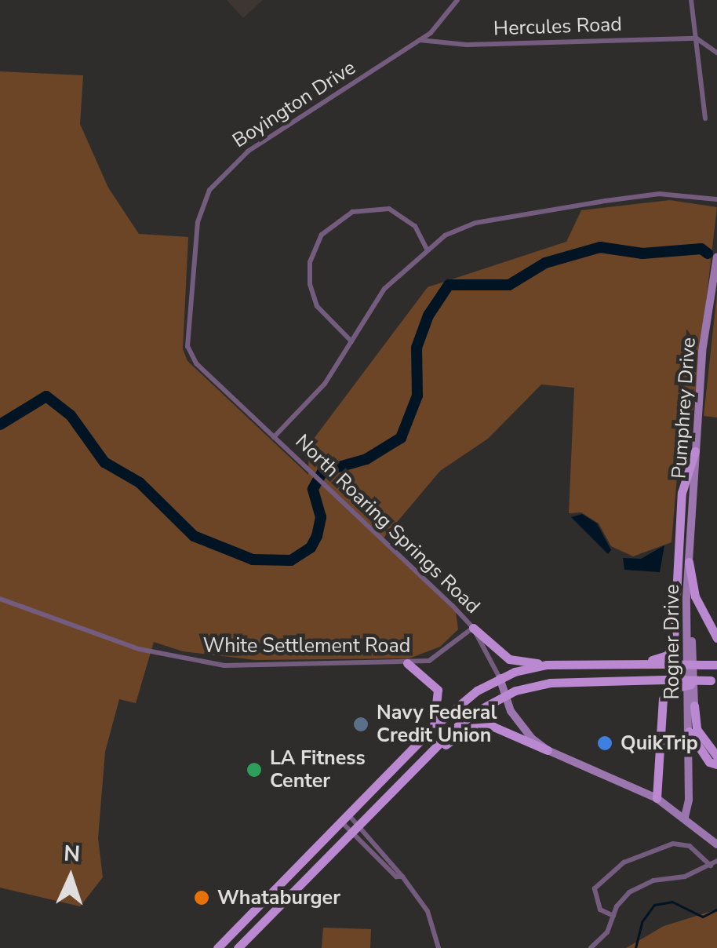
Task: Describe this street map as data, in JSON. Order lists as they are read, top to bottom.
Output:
{
  "streets": {
    "street": [
      "Hercules Road",
      "Boyington Drive",
      "Pumphrey Drive",
      "North Roaring Springs Road",
      "Rogner Drive",
      "White Settlement Road"
    ]
  },
  "crossings": [
    ["Hercules Road", "Boyington Drive"],
    ["Boyington Drive", "North Roaring Springs Road"],
    ["Pumphrey Drive", "Rogner Drive"],
    ["North Roaring Springs Road", "White Settlement Road"]
  ],
  "places": [
    "Navy Federal Credit Union",
    "QuikTrip",
    "LA Fitness Center",
    "Whataburger"
  ],
  "north": "top"
}
